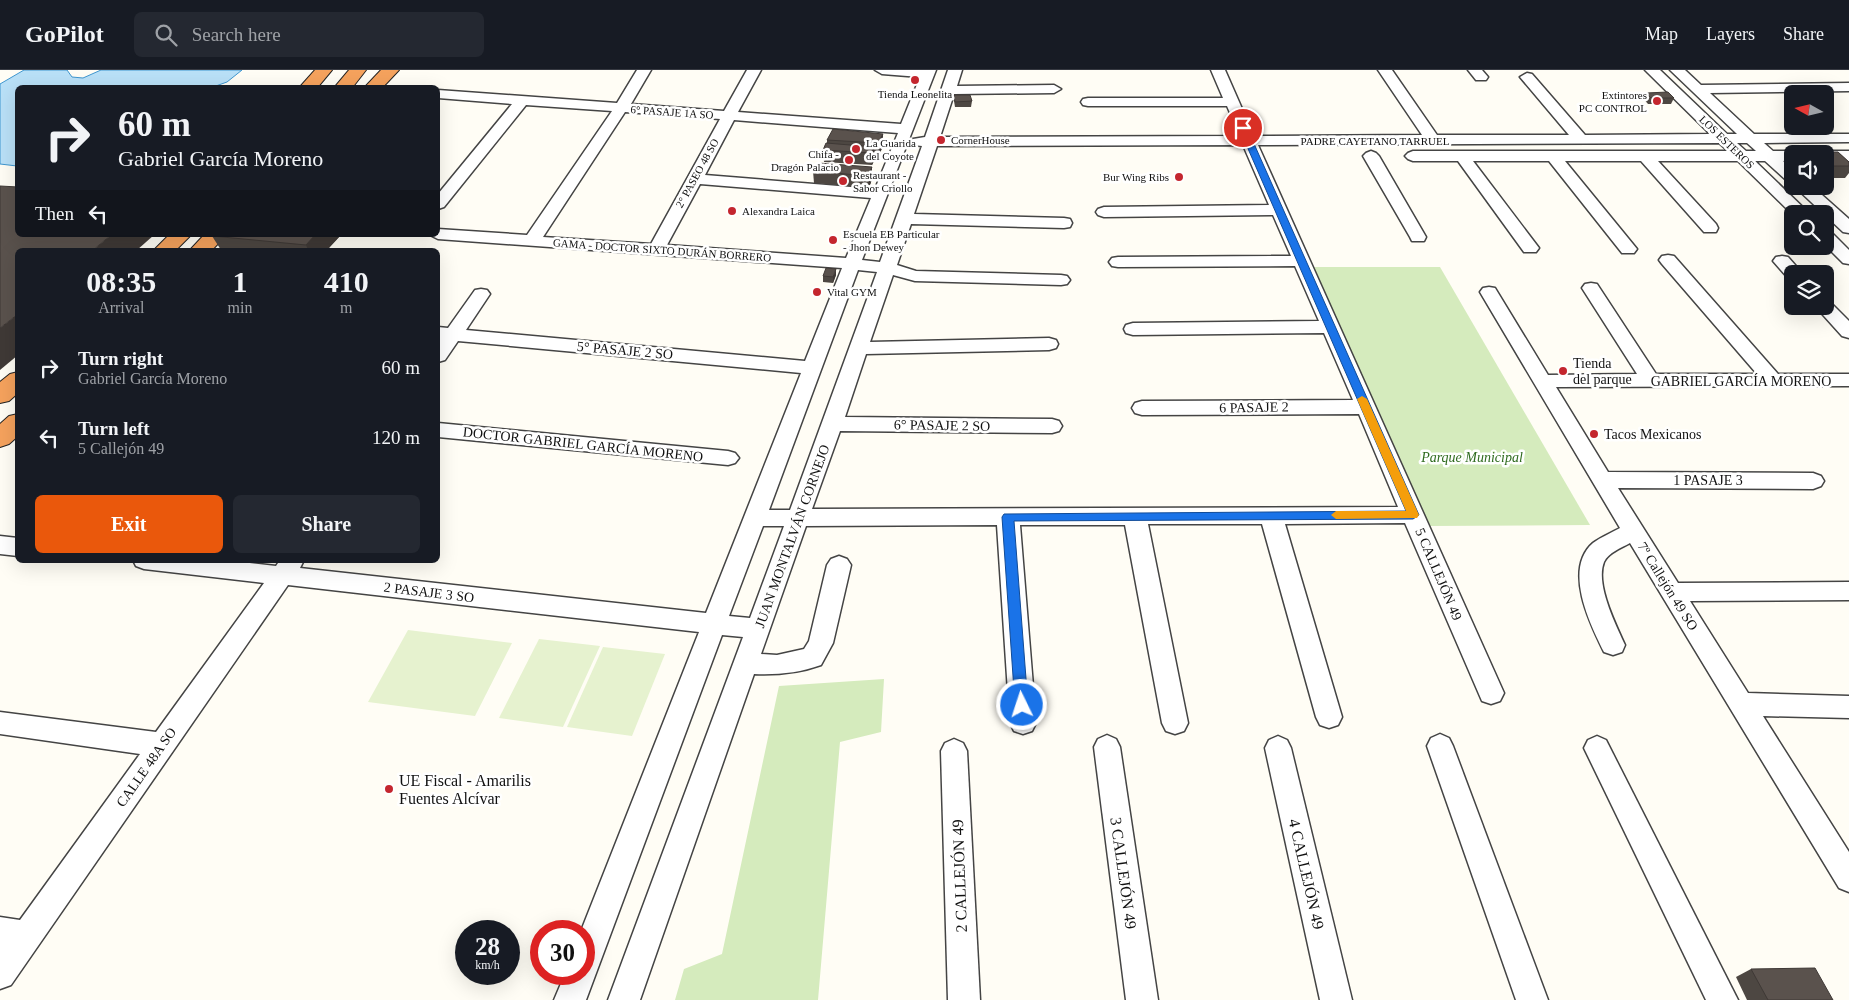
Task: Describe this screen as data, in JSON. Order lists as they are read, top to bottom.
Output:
{
  "streets": {
    "street": [
      "6° PASAJE 1A SO",
      "PADRE CAYETANO TARRUEL",
      "LOS ESTEROS",
      "2° PASEO 48 SO",
      "GAMA - DOCTOR SIXTO DURÁN BORRERO",
      "5° PASAJE 2 SO",
      "GABRIEL GARCÍA MORENO",
      "6 PASAJE 2",
      "6° PASAJE 2 SO",
      "DOCTOR GABRIEL GARCÍA MORENO",
      "1 PASAJE 3",
      "JUAN MONTALVÁN CORNEJO",
      "5 CALLEJÓN 49",
      "7º Callejón 49 SO",
      "2 PASAJE 3 SO",
      "CALLE 48A SO",
      "3 CALLEJÓN 49",
      "4 CALLEJÓN 49",
      "2 CALLEJÓN 49"
    ]
  },
  "crossings": [
    ["6° PASAJE 1A SO", "PADRE CAYETANO TARRUEL"],
    ["6° PASAJE 1A SO", "2° PASEO 48 SO"],
    ["PADRE CAYETANO TARRUEL", "LOS ESTEROS"],
    ["PADRE CAYETANO TARRUEL", "JUAN MONTALVÁN CORNEJO"],
    ["PADRE CAYETANO TARRUEL", "5 CALLEJÓN 49"],
    ["2° PASEO 48 SO", "GAMA - DOCTOR SIXTO DURÁN BORRERO"],
    ["GAMA - DOCTOR SIXTO DURÁN BORRERO", "JUAN MONTALVÁN CORNEJO"],
    ["GABRIEL GARCÍA MORENO", "7º Callejón 49 SO"],
    ["6 PASAJE 2", "5 CALLEJÓN 49"],
    ["6° PASAJE 2 SO", "JUAN MONTALVÁN CORNEJO"],
    ["1 PASAJE 3", "7º Callejón 49 SO"],
    ["JUAN MONTALVÁN CORNEJO", "2 PASAJE 3 SO"],
    ["2 PASAJE 3 SO", "CALLE 48A SO"]
  ],
  "parks": ["Parque Municipal"],
  "places": [
    "Tienda Leonelita",
    "Extintores PC CONTROL",
    "CornerHouse",
    "La Guarida del Coyote",
    "Chifa - Dragón Palacio",
    "Bur Wing Ribs",
    "Restaurant - Sabor Criollo",
    "Alexandra Laica",
    "Escuela EB Particular - Jhon Dewey",
    "Vital GYM",
    "Tienda del parque",
    "Tacos Mexicanos",
    "UE Fiscal - Amarilis Fuentes Alcívar"
  ],
  "north": "left",
  "page": {
    "header": "GoPilot",
    "search": "Search here",
    "nav": ["Map", "Layers", "Share"],
    "turn": ["60 m", "Gabriel García Moreno"],
    "then": "Then",
    "eta": [
      "08:35",
      "Arrival",
      "1",
      "min",
      "410",
      "m"
    ],
    "list": [
      {
        "name": "Turn right",
        "note": "Gabriel García Moreno",
        "value": "60 m"
      },
      {
        "name": "Turn left",
        "note": "5 Callejón 49",
        "value": "120 m"
      }
    ],
    "buttons": ["Exit", "Share"],
    "speed": "28 km/h",
    "limit": "30"
  }
}
